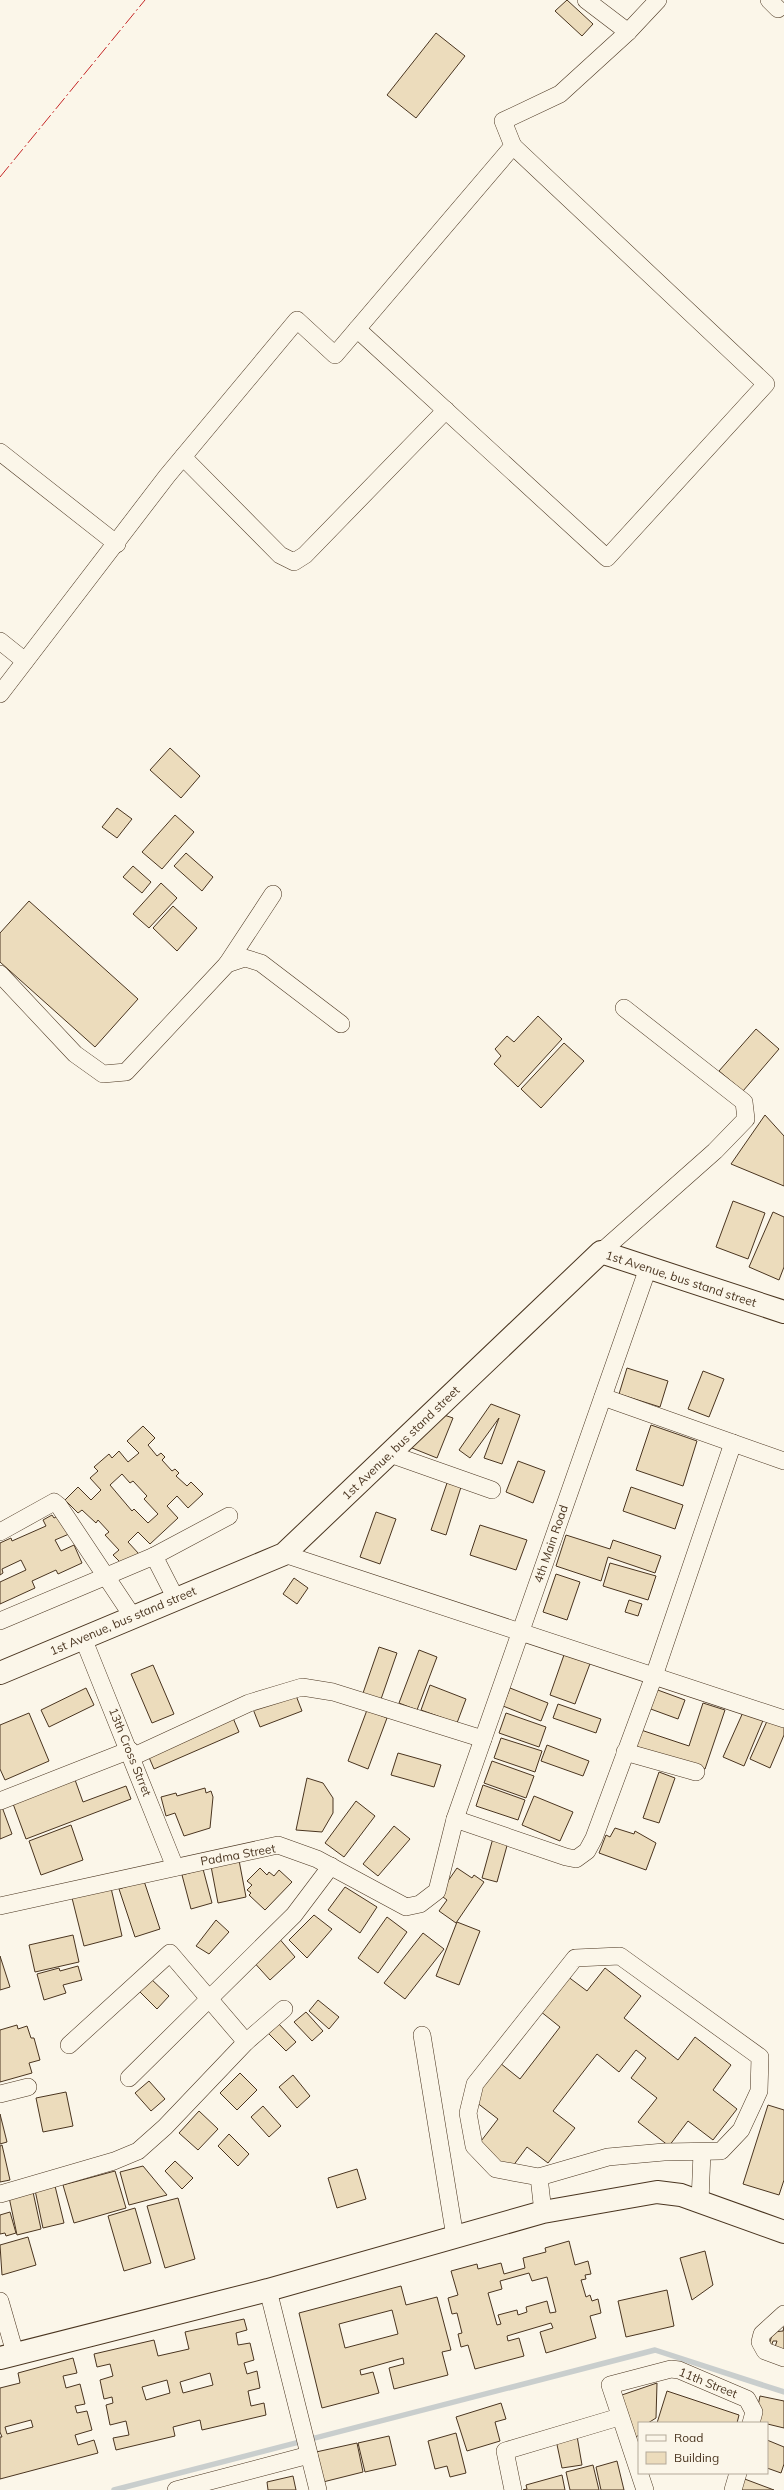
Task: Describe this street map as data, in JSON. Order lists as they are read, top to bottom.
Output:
{
  "streets": {
    "street": [
      "1st Avenue, bus stand street",
      "4th Main Road",
      "13th Cross Strret",
      "Padma Street",
      "11th Street"
    ]
  },
  "crossings": [
    ["1st Avenue, bus stand street", "4th Main Road"],
    ["1st Avenue, bus stand street", "13th Cross Strret"],
    ["4th Main Road", "Padma Street"],
    ["13th Cross Strret", "Padma Street"]
  ],
  "legend": ["Road", "Building"]
}
